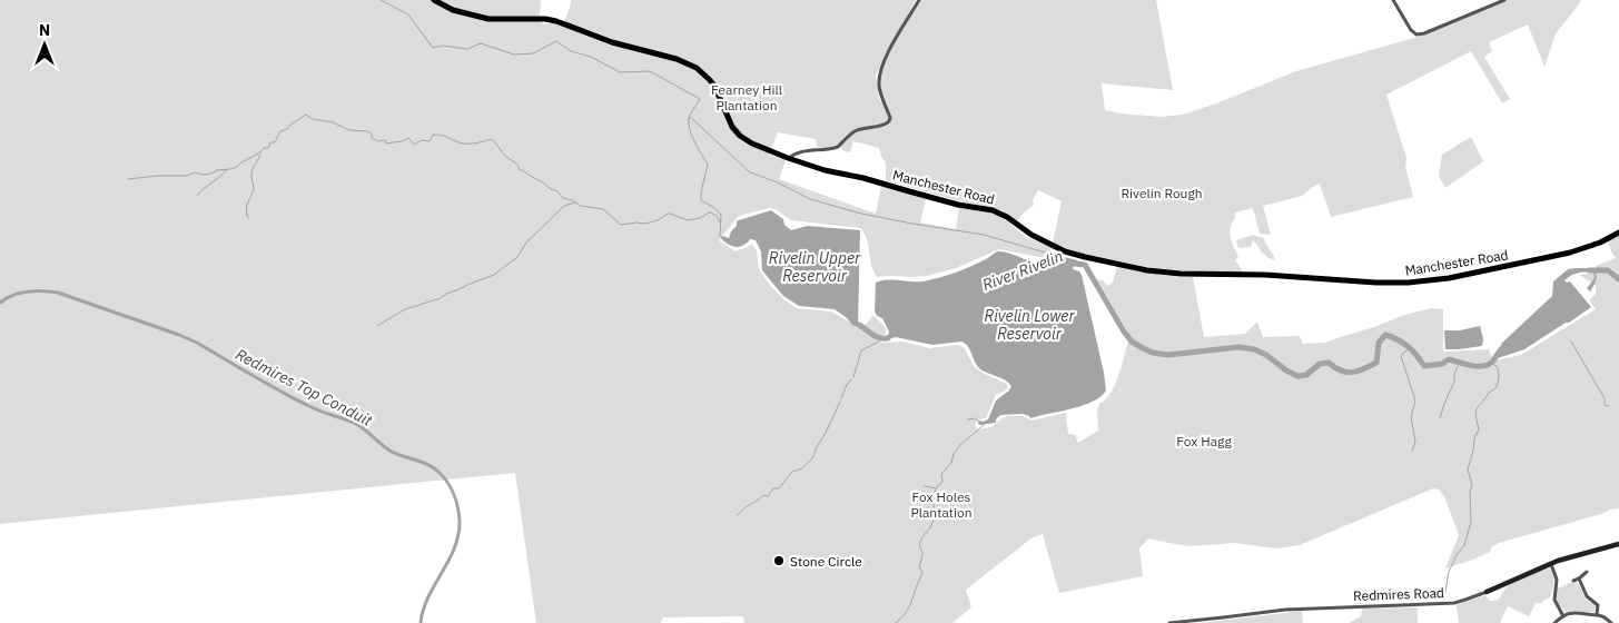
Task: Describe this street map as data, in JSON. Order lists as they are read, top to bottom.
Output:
{
  "streets": {
    "main road": ["Manchester Road"],
    "street": ["Redmires Road"]
  },
  "water": [
    "Rivelin Upper Reservoir",
    "River Rivelin",
    "Rivelin Lower Reservoir",
    "Redmires Top Conduit"
  ],
  "parks": [
    "Fearney Hill Plantation",
    "Rivelin Rough",
    "Fox Hagg",
    "Fox Holes Plantation"
  ],
  "places": ["Stone Circle"],
  "north": "top"
}
